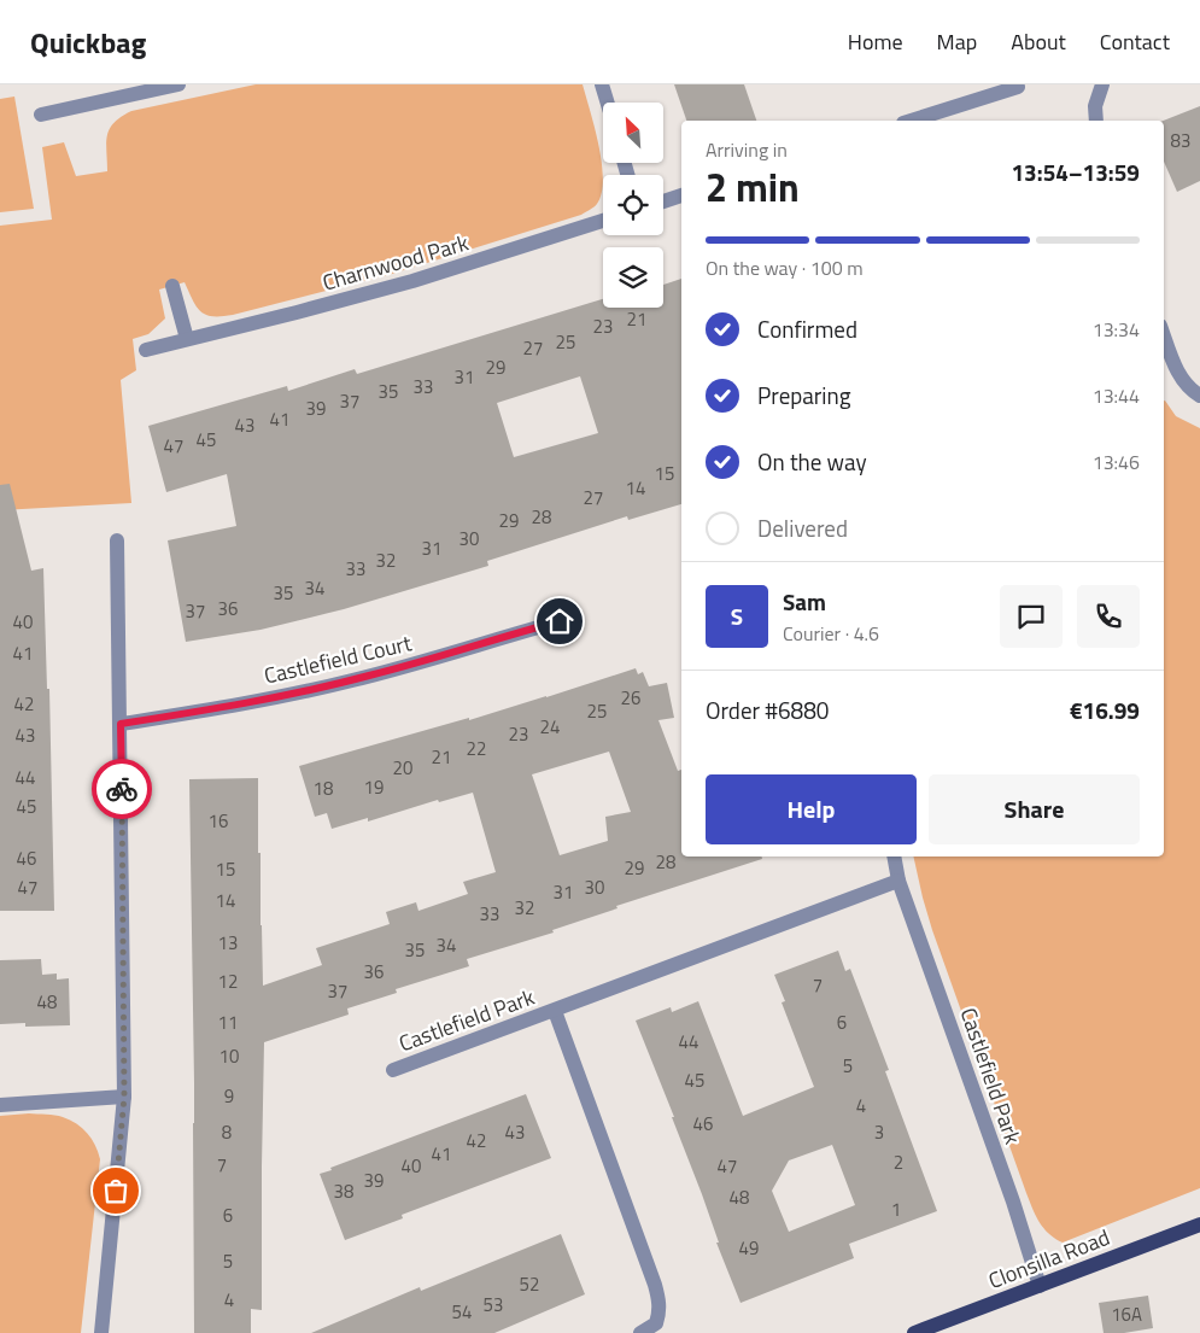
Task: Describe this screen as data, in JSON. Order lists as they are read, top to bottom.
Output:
{
  "streets": {
    "main road": ["Clonsilla Road"],
    "street": ["Charnwood Park", "Castlefield Court", "Castlefield Park"]
  },
  "crossings": [
    ["Castlefield Park", "Clonsilla Road"]
  ],
  "house_numbers": [
    "83",
    "21",
    "23",
    "25",
    "27",
    "29",
    "31",
    "33",
    "35",
    "37",
    "39",
    "41",
    "43",
    "45",
    "47",
    "15",
    "14",
    "27",
    "28",
    "29",
    "30",
    "31",
    "32",
    "33",
    "34",
    "35",
    "36",
    "37",
    "40",
    "41",
    "26",
    "42",
    "25",
    "24",
    "23",
    "43",
    "22",
    "21",
    "20",
    "44",
    "19",
    "18",
    "45",
    "16",
    "46",
    "28",
    "29",
    "15",
    "47",
    "30",
    "31",
    "14",
    "32",
    "33",
    "13",
    "34",
    "35",
    "36",
    "12",
    "7",
    "37",
    "48",
    "11",
    "6",
    "44",
    "10",
    "5",
    "45",
    "9",
    "4",
    "46",
    "8",
    "43",
    "3",
    "42",
    "41",
    "2",
    "7",
    "40",
    "47",
    "39",
    "38",
    "48",
    "1",
    "6",
    "49",
    "5",
    "52",
    "4",
    "53",
    "54",
    "16A"
  ],
  "north": "top left",
  "page": {
    "header": "Quickbag",
    "nav": [
      "Home",
      "Map",
      "About",
      "Contact"
    ],
    "heading": ["2 min", "Arriving in", "13:54–13:59"],
    "panel": [
      "Sam",
      "Courier · 4.6",
      "Order #6880",
      "€16.99"
    ],
    "bar": "On the way · 100 m",
    "list": [
      ["Confirmed", "13:34"],
      ["Preparing", "13:44"],
      ["On the way", "13:46"],
      "Delivered"
    ],
    "round": "S",
    "buttons": ["Help", "Share"]
  }
}
